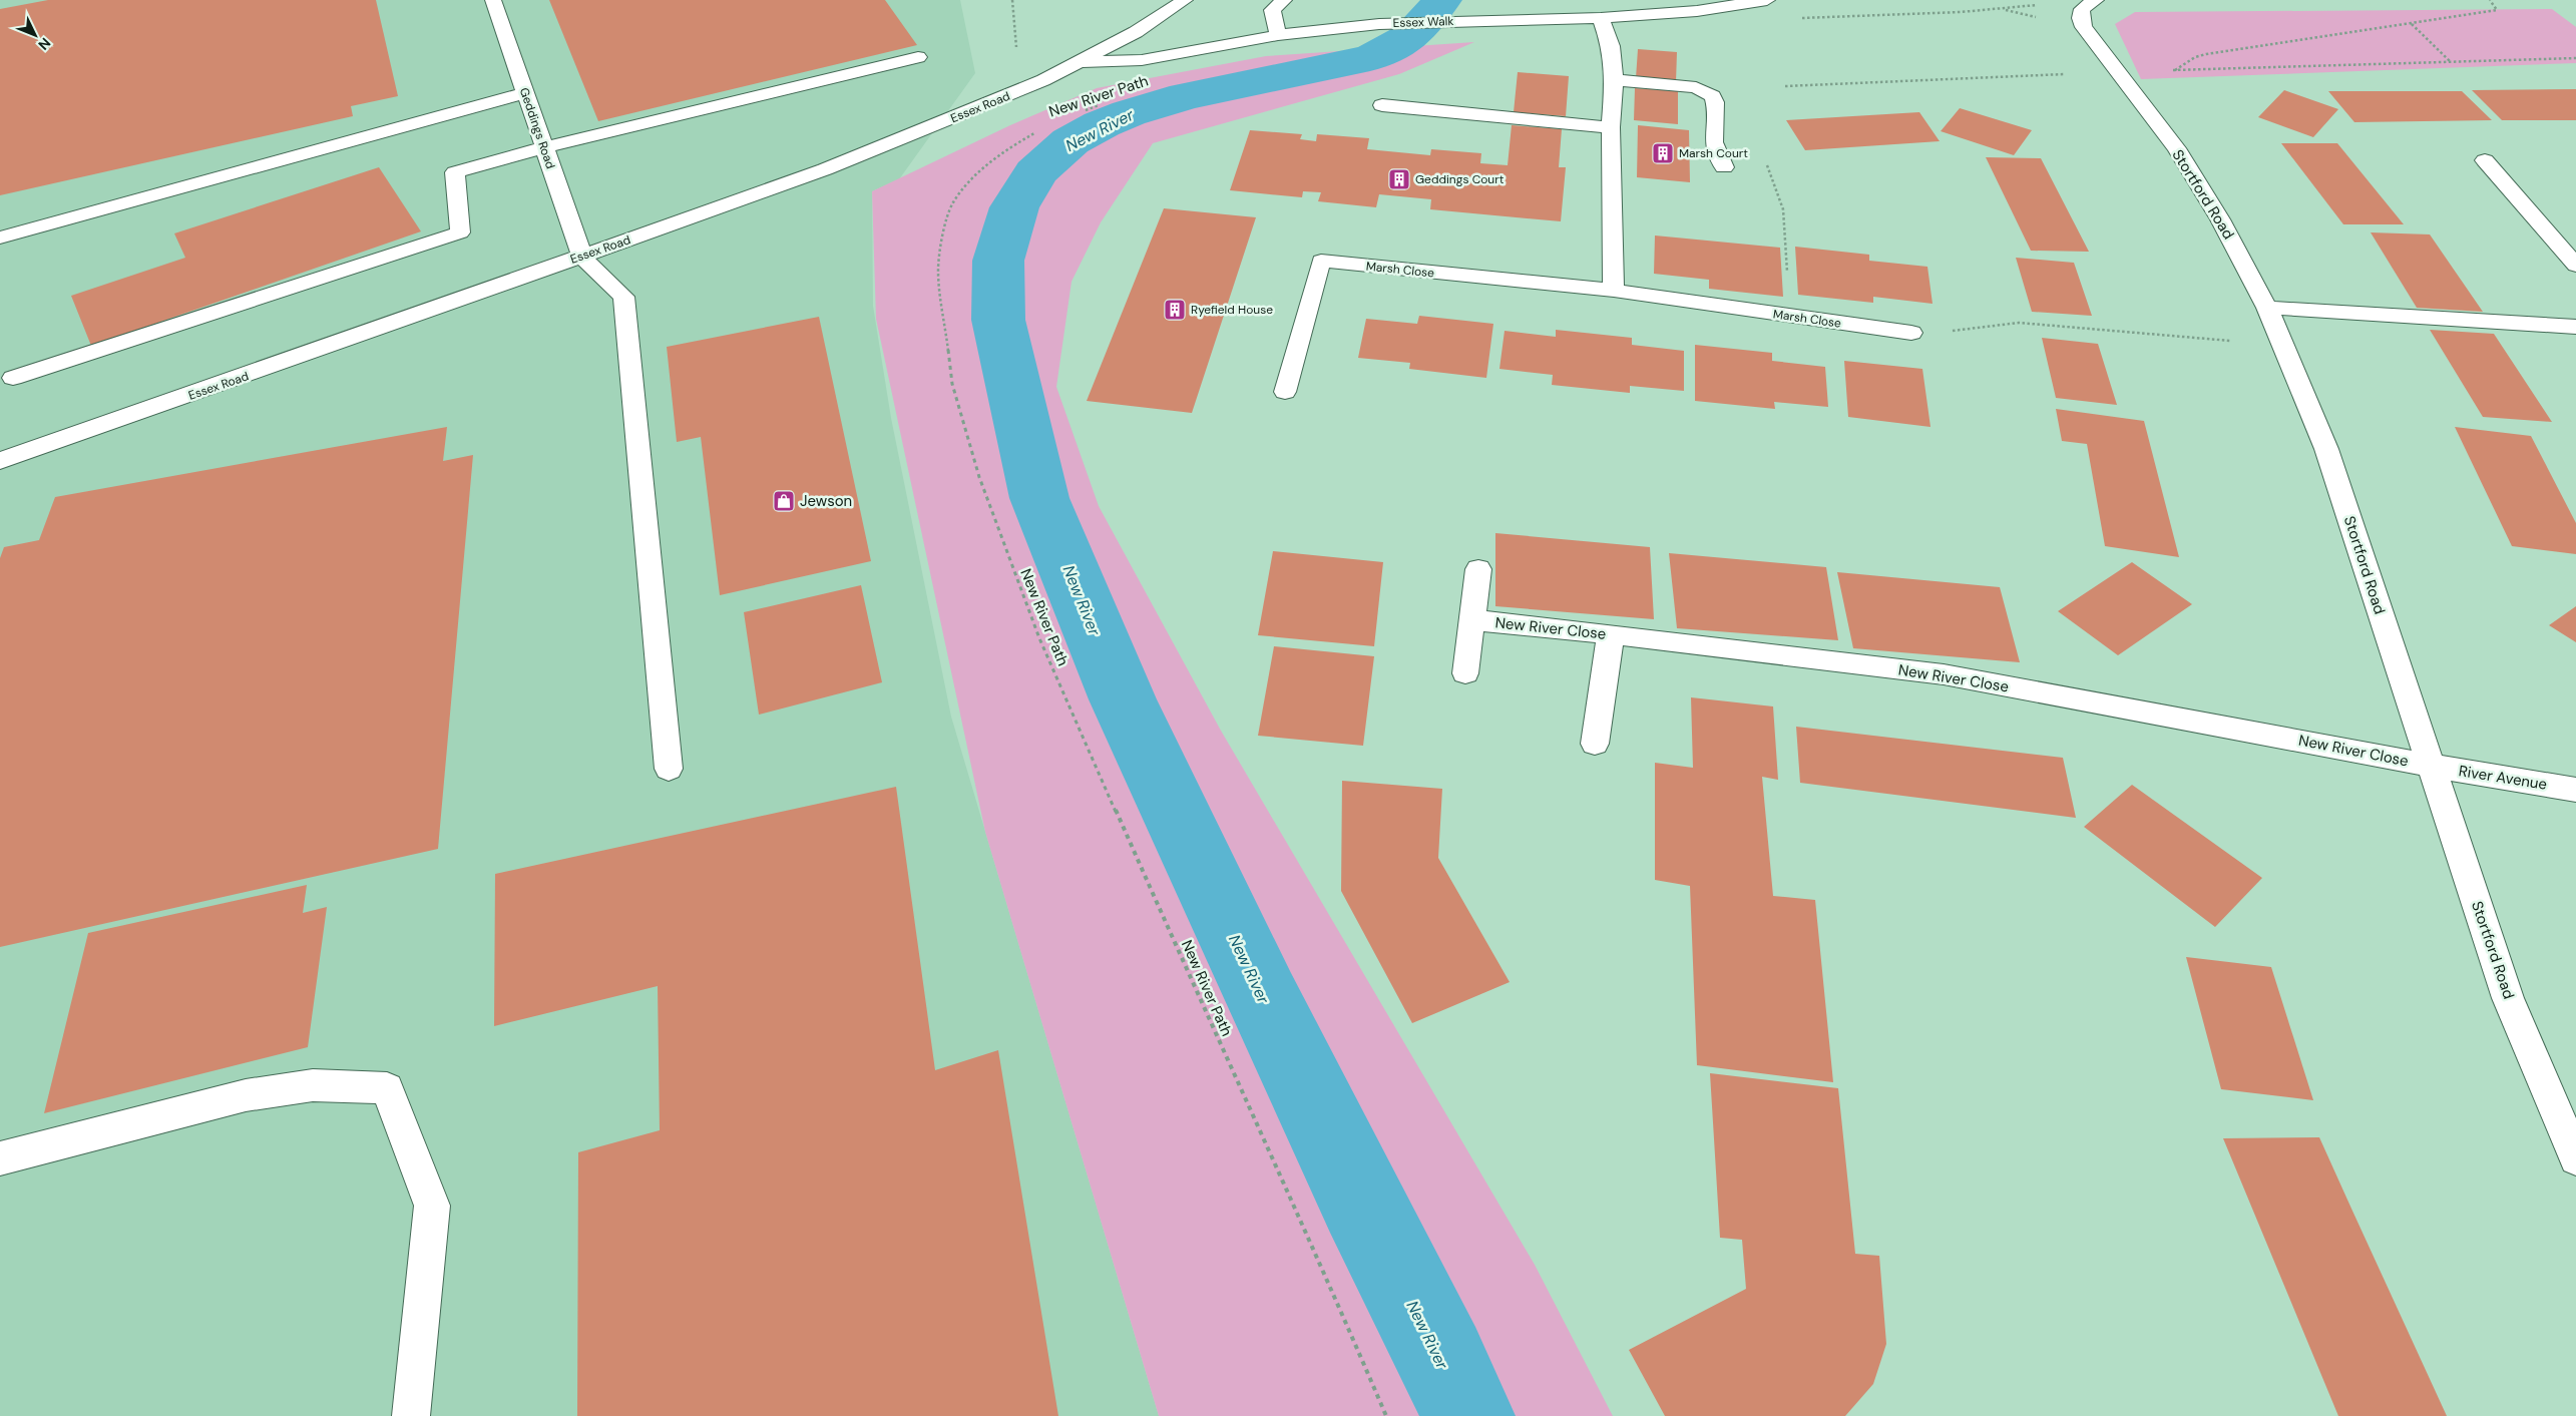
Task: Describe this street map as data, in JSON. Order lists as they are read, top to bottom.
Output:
{
  "streets": {
    "street": [
      "Essex Walk",
      "Essex Road",
      "Geddings Road",
      "Stortford Road",
      "Marsh Close",
      "New River Close",
      "River Avenue"
    ],
    "path": ["New River Path"]
  },
  "crossings": [
    ["Essex Walk", "Essex Road"],
    ["Essex Road", "Geddings Road"],
    ["Stortford Road", "New River Close"],
    ["Stortford Road", "River Avenue"],
    ["New River Close", "River Avenue"]
  ],
  "water": ["New River"],
  "places": {
    "building": ["Marsh Court", "Geddings Court", "Ryefield House"],
    "shop": ["Jewson"]
  },
  "north": "bottom right"
}
